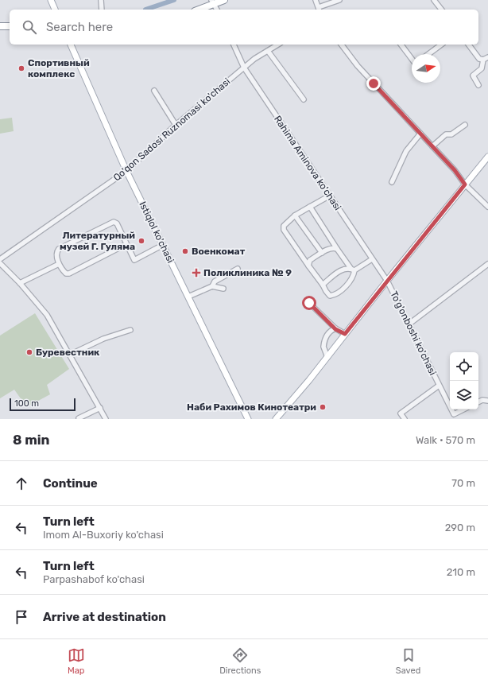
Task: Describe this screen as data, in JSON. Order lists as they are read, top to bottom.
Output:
{
  "streets": {
    "main road": ["Istiqlol ko'chasi"],
    "street": ["Qo'qon Sadosi Ruznomasi ko'chasi", "Rahima Aminova ko'chasi", "To'g'onboshi ko'chasi"]
  },
  "crossings": [
    ["Qo'qon Sadosi Ruznomasi ko'chasi", "Rahima Aminova ko'chasi"],
    ["Qo'qon Sadosi Ruznomasi ko'chasi", "Istiqlol ko'chasi"],
    ["Rahima Aminova ko'chasi", "To'g'onboshi ko'chasi"]
  ],
  "places": {
    "other": [
      "Спортивный комплекс",
      "Литературный музей Г. Гуляма",
      "Военкомат",
      "Буревестник",
      "Наби Рахимов Кинотеатри"
    ],
    "health": ["Поликлиника № 9"]
  },
  "scale_bar": "100 m",
  "north": "right",
  "page": {
    "search": "Search here",
    "scale": "100 m",
    "heading": ["8 min", "Walk · 570 m"],
    "list": [
      ["Continue", "70 m"],
      ["Turn left", "Imom Al-Buxoriy ko'chasi", "290 m"],
      ["Turn left", "Parpashabof ko'chasi", "210 m"],
      "Arrive at destination"
    ],
    "nav": ["Map", "Directions", "Saved"]
  }
}
